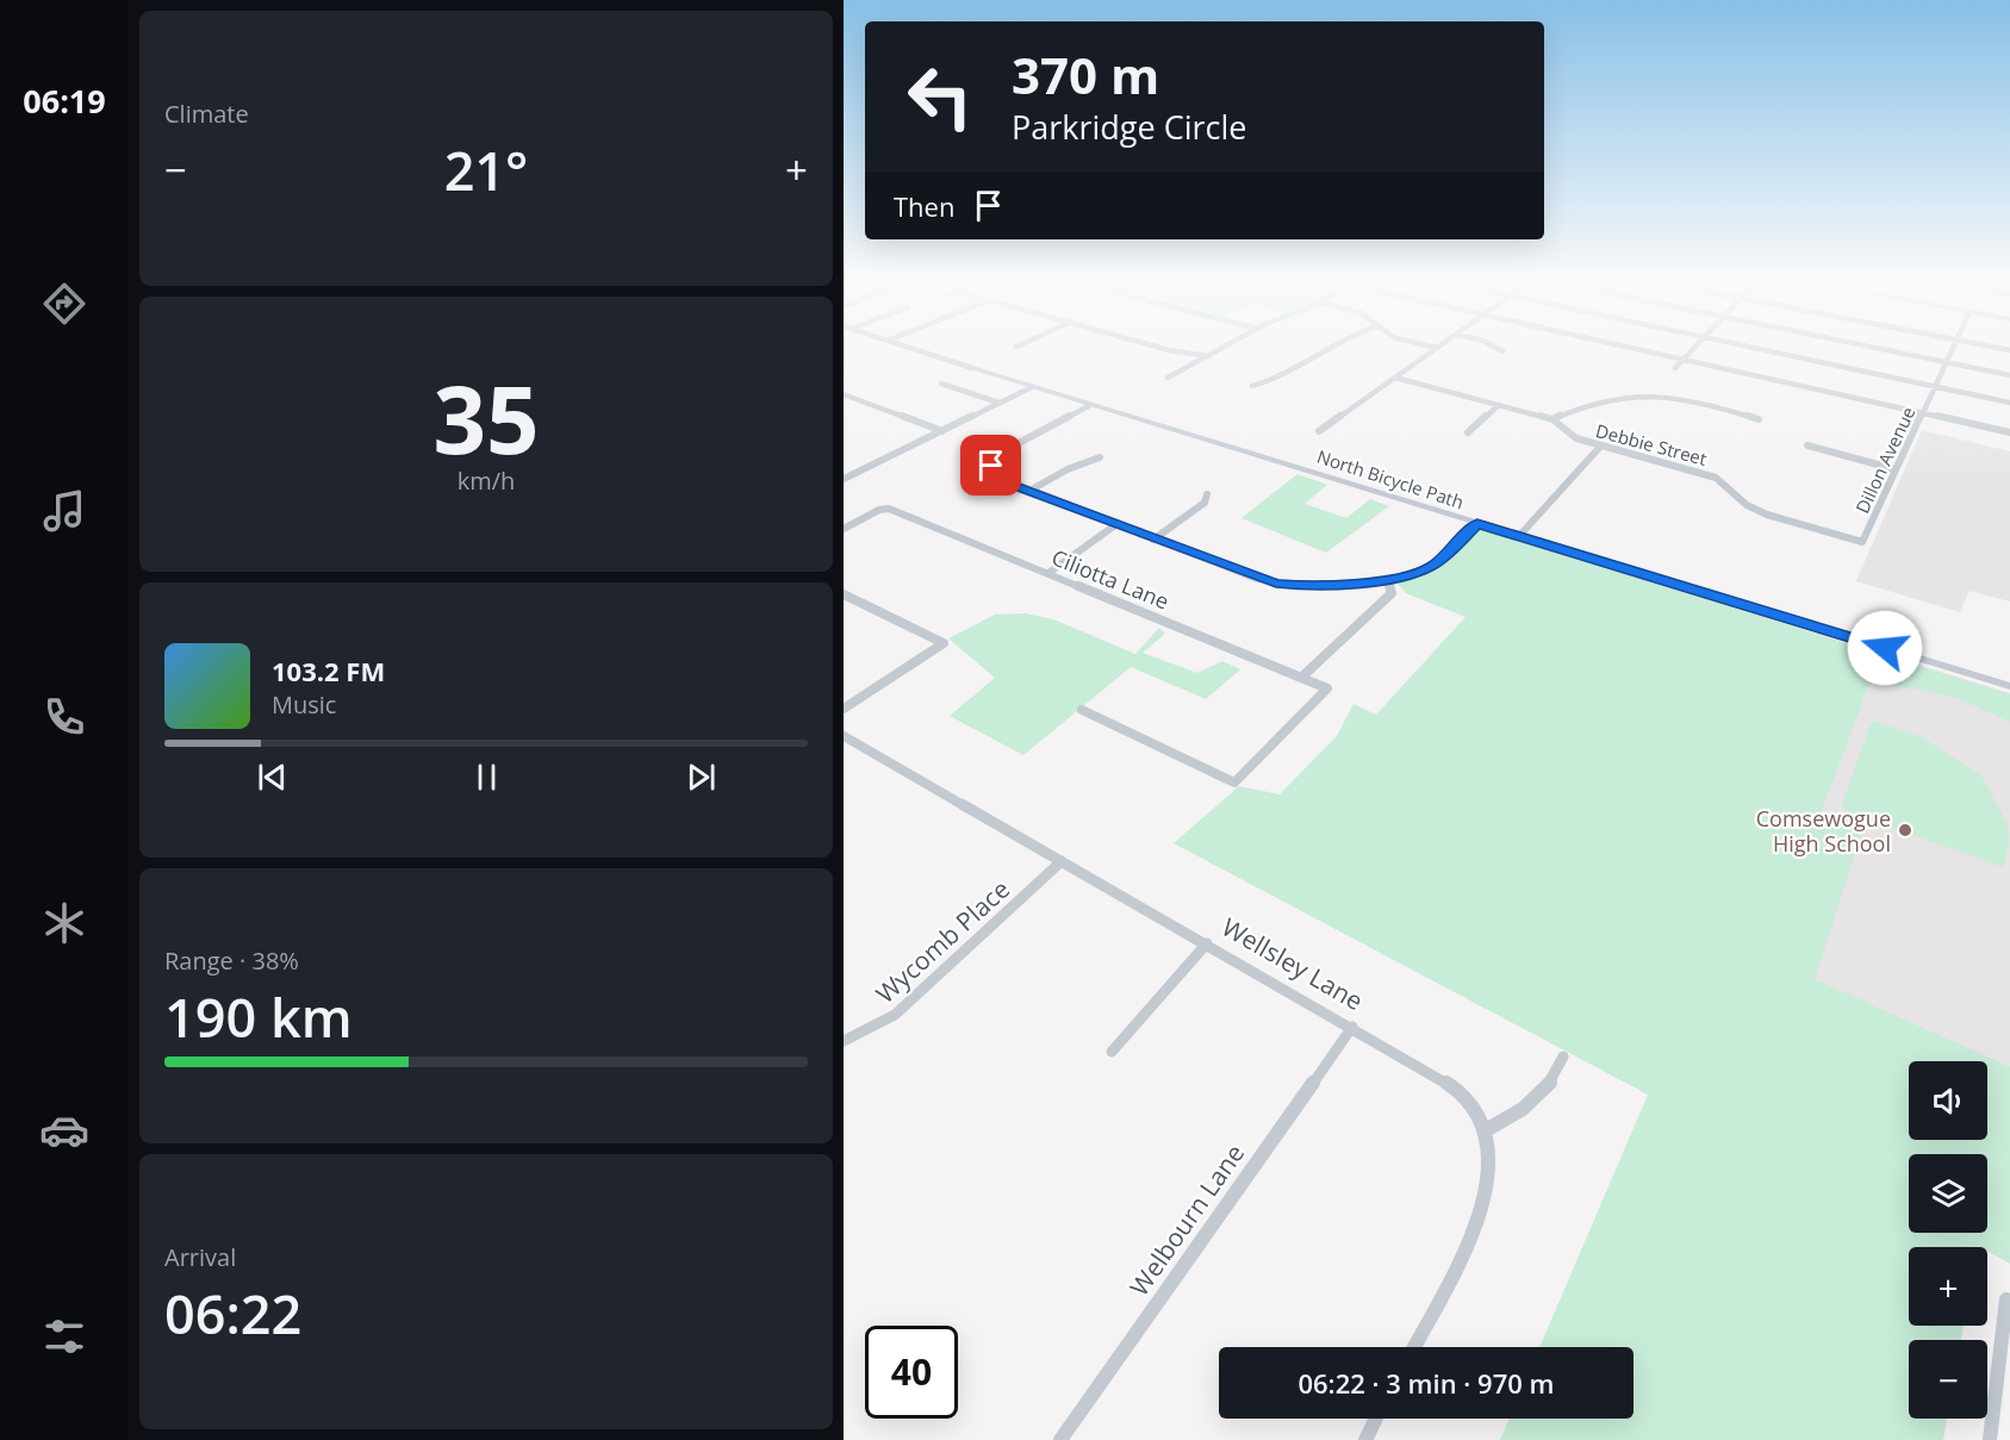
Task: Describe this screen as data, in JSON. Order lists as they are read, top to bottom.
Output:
{
  "streets": {
    "street": [
      "Debbie Street",
      "Dillon Avenue",
      "North Bicycle Path",
      "Ciliotta Lane",
      "Wycomb Place",
      "Wellsley Lane",
      "Welbourn Lane"
    ]
  },
  "crossings": [
    ["Debbie Street", "Dillon Avenue"],
    ["Wycomb Place", "Wellsley Lane"],
    ["Wellsley Lane", "Welbourn Lane"]
  ],
  "places": ["Comsewogue High School"],
  "page": {
    "tabs": "06:19",
    "tile": [
      "Climate",
      ["35", "km/h"],
      ["Range · 38%", "190 km"],
      ["Arrival", "06:22"]
    ],
    "turn": ["370 m", "Parkridge Circle"],
    "heat": ["−", "21°", "+"],
    "then": "Then",
    "song": ["103.2 FM", "Music"],
    "map_buttons": ["+", "−"],
    "limit": "40",
    "trip": "06:22 · 3 min · 970 m"
  }
}
